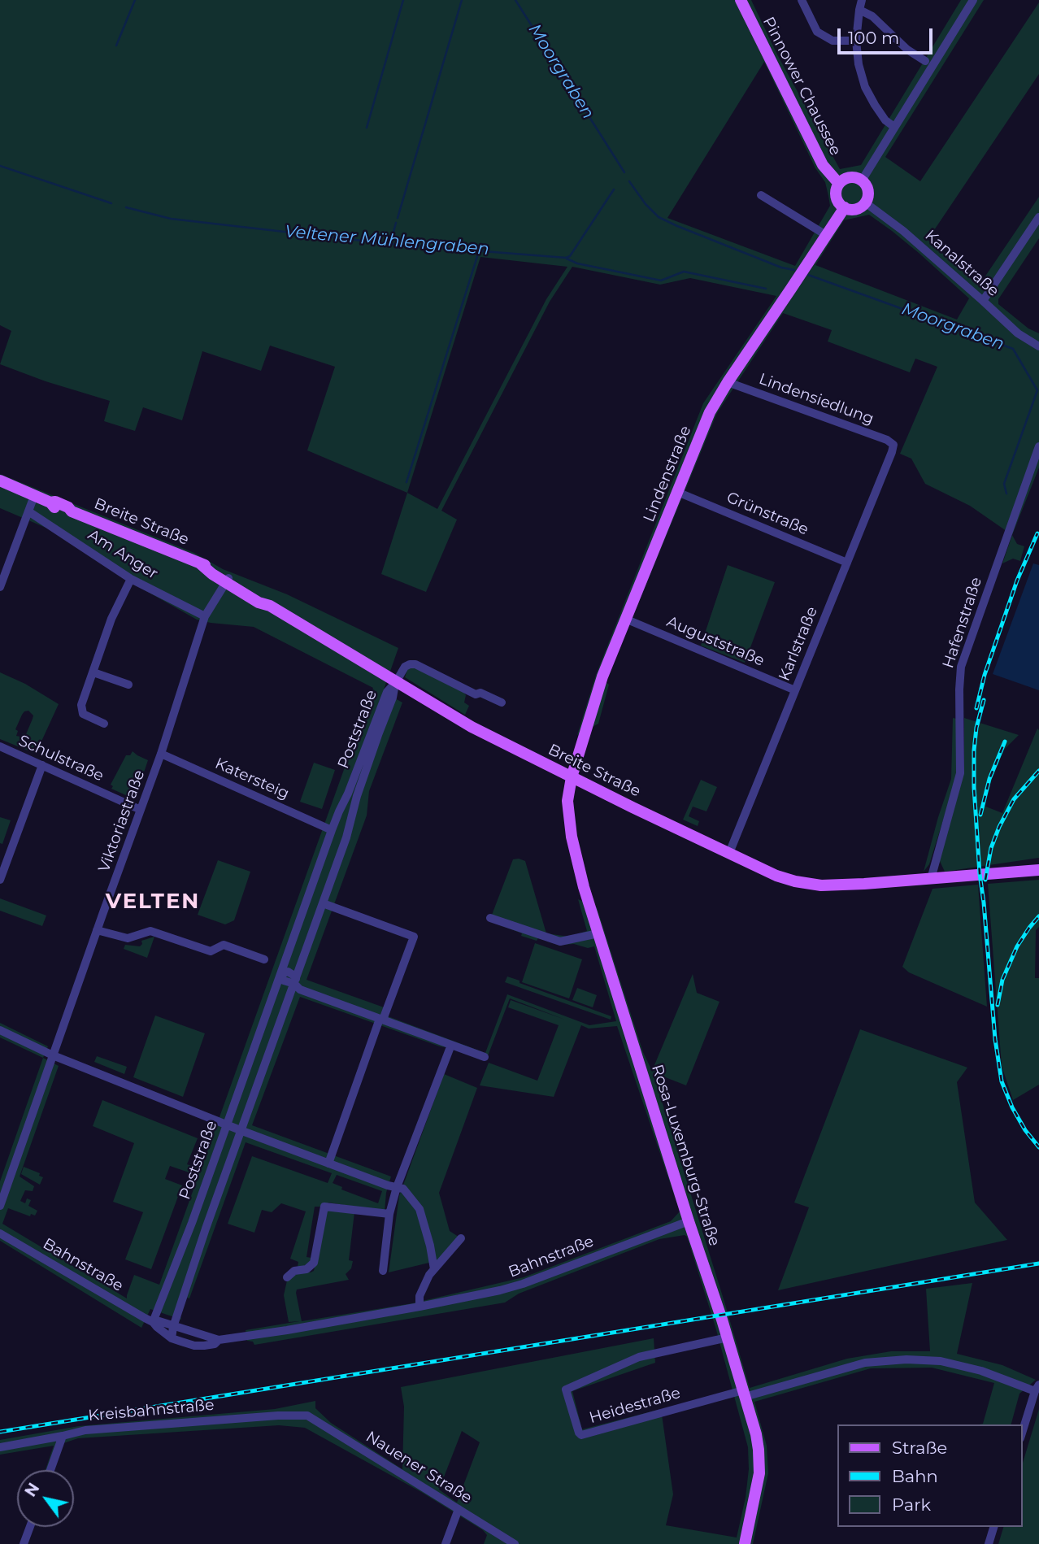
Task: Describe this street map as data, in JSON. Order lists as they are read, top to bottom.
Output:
{
  "streets": {
    "main road": [
      "Pinnower Chaussee",
      "Lindenstraße",
      "Breite Straße",
      "Rosa-Luxemburg-Straße"
    ],
    "street": [
      "Kanalstraße",
      "Lindensiedlung",
      "Grünstraße",
      "Am Anger",
      "Hafenstraße",
      "Auguststraße",
      "Karlstraße",
      "Poststraße",
      "Schulstraße",
      "Katersteig",
      "Viktoriastraße",
      "Bahnstraße",
      "Heidestraße",
      "Kreisbahnstraße",
      "Nauener Straße"
    ]
  },
  "crossings": [
    ["Pinnower Chaussee", "Kanalstraße"],
    ["Pinnower Chaussee", "Lindenstraße"],
    ["Kanalstraße", "Lindenstraße"],
    ["Lindensiedlung", "Lindenstraße"],
    ["Lindensiedlung", "Karlstraße"],
    ["Lindenstraße", "Grünstraße"],
    ["Lindenstraße", "Breite Straße"],
    ["Lindenstraße", "Auguststraße"],
    ["Lindenstraße", "Rosa-Luxemburg-Straße"],
    ["Grünstraße", "Karlstraße"],
    ["Breite Straße", "Hafenstraße"],
    ["Breite Straße", "Karlstraße"],
    ["Breite Straße", "Poststraße"],
    ["Breite Straße", "Viktoriastraße"],
    ["Breite Straße", "Rosa-Luxemburg-Straße"],
    ["Am Anger", "Viktoriastraße"],
    ["Auguststraße", "Karlstraße"],
    ["Poststraße", "Katersteig"],
    ["Poststraße", "Bahnstraße"],
    ["Schulstraße", "Viktoriastraße"],
    ["Katersteig", "Viktoriastraße"],
    ["Rosa-Luxemburg-Straße", "Bahnstraße"],
    ["Rosa-Luxemburg-Straße", "Heidestraße"],
    ["Kreisbahnstraße", "Nauener Straße"]
  ],
  "districts": ["VELTEN"],
  "water": ["Moorgraben", "Veltener Mühlengraben"],
  "legend": ["Straße", "Bahn", "Park"],
  "scale_bar": "100 m",
  "north": "top left"
}
